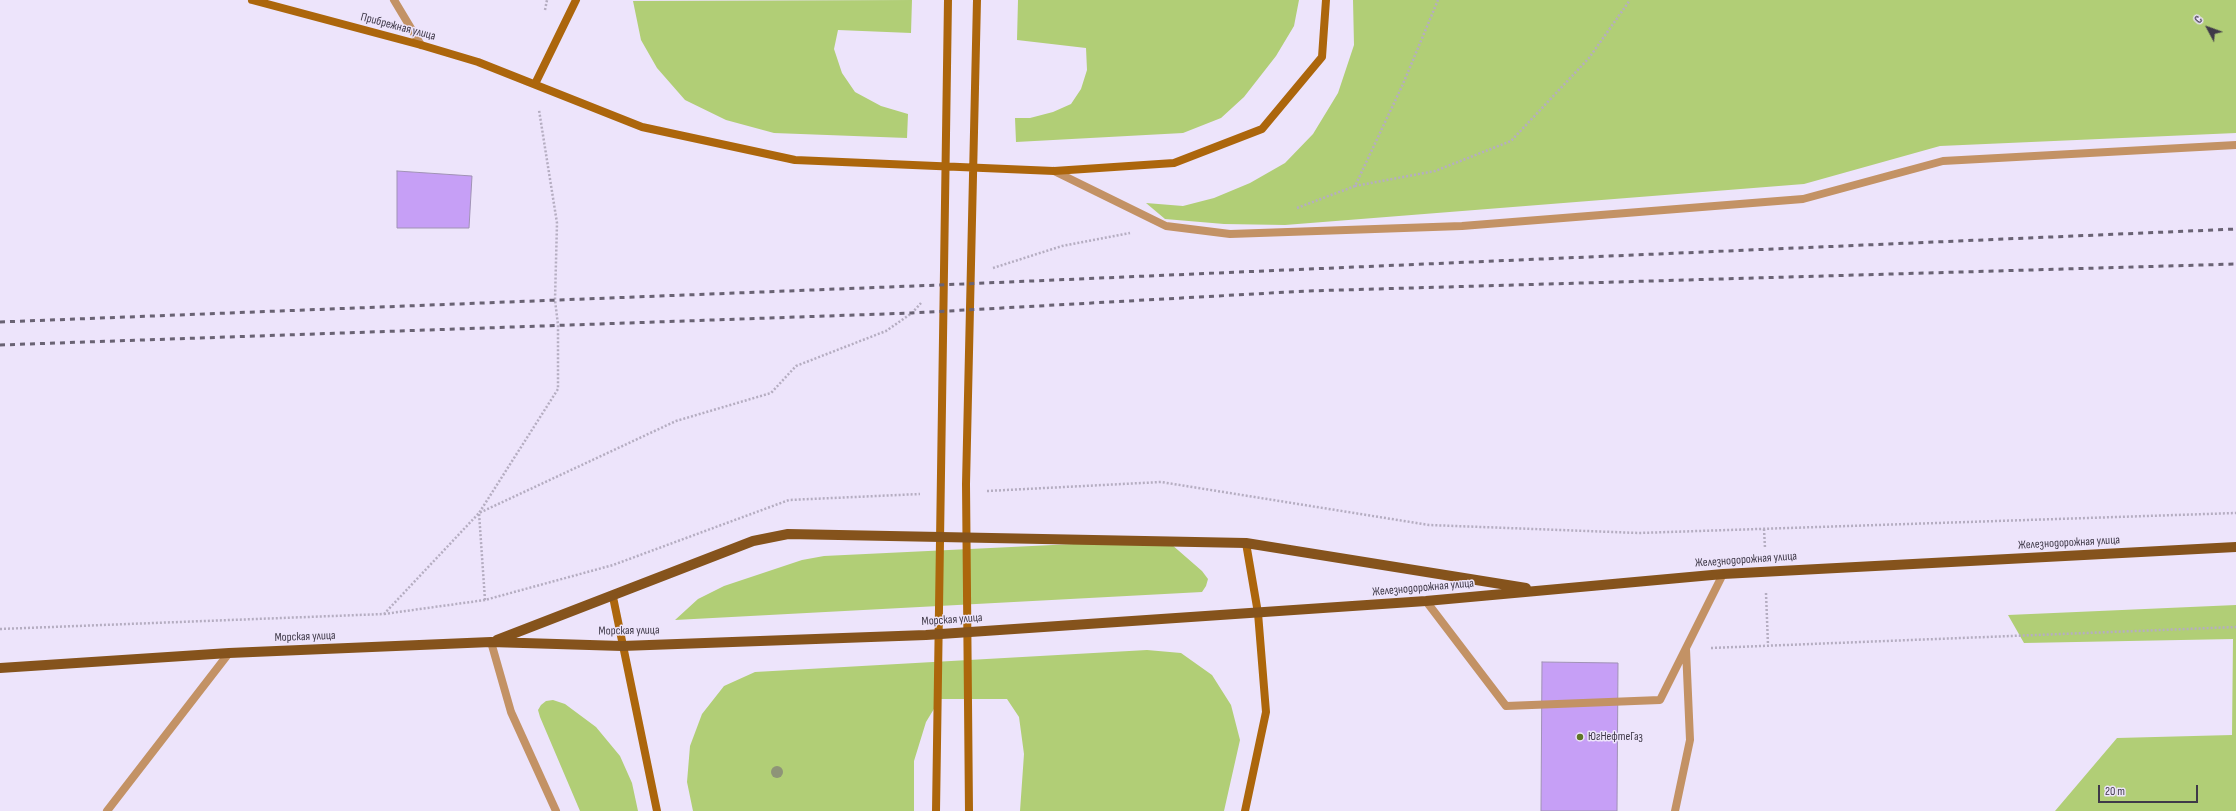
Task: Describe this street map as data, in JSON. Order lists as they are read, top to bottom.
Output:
{
  "streets": {
    "main road": ["Прибрежная улица", "Железнодорожная улица", "Морская улица"]
  },
  "crossings": [
    ["Железнодорожная улица", "Морская улица"]
  ],
  "places": ["ЮгНефтеГаз"],
  "scale_bar": "20 m",
  "north": "top left"
}
